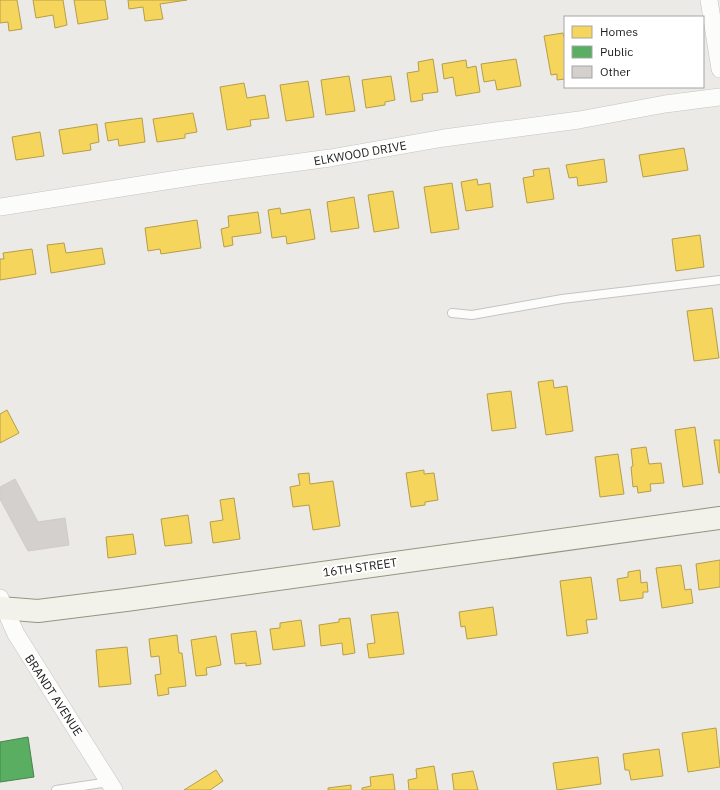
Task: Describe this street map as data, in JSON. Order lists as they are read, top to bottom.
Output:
{
  "streets": {
    "street": ["ELKWOOD DRIVE", "16TH STREET", "BRANDT AVENUE"]
  },
  "crossings": [
    ["16TH STREET", "BRANDT AVENUE"]
  ],
  "legend": ["Homes", "Public", "Other"]
}
